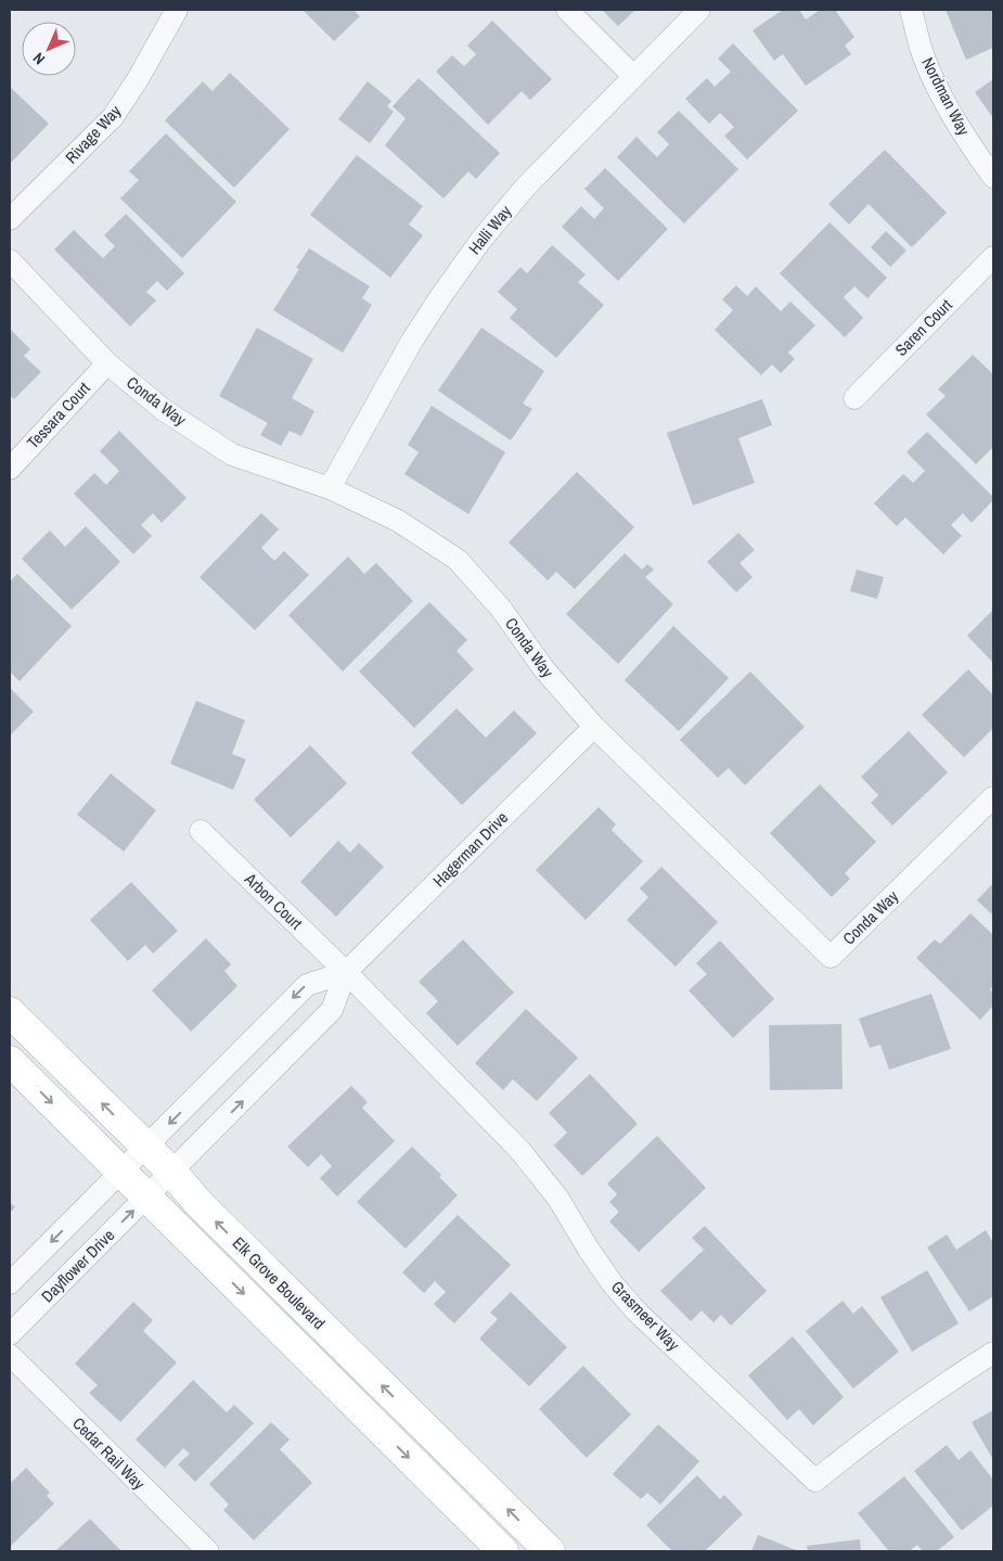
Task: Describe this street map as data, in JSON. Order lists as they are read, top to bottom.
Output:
{
  "streets": {
    "main road": ["Elk Grove Boulevard"],
    "street": [
      "Nordman Way",
      "Rivage Way",
      "Halli Way",
      "Saren Court",
      "Conda Way",
      "Tessara Court",
      "Hagerman Drive",
      "Arbon Court",
      "Dayflower Drive",
      "Grasmeer Way",
      "Cedar Rail Way"
    ]
  },
  "crossings": [
    ["Halli Way", "Conda Way"],
    ["Conda Way", "Tessara Court"],
    ["Conda Way", "Hagerman Drive"],
    ["Hagerman Drive", "Arbon Court"],
    ["Hagerman Drive", "Dayflower Drive"],
    ["Hagerman Drive", "Elk Grove Boulevard"],
    ["Hagerman Drive", "Grasmeer Way"],
    ["Arbon Court", "Grasmeer Way"],
    ["Dayflower Drive", "Elk Grove Boulevard"]
  ],
  "north": "bottom left"
}
